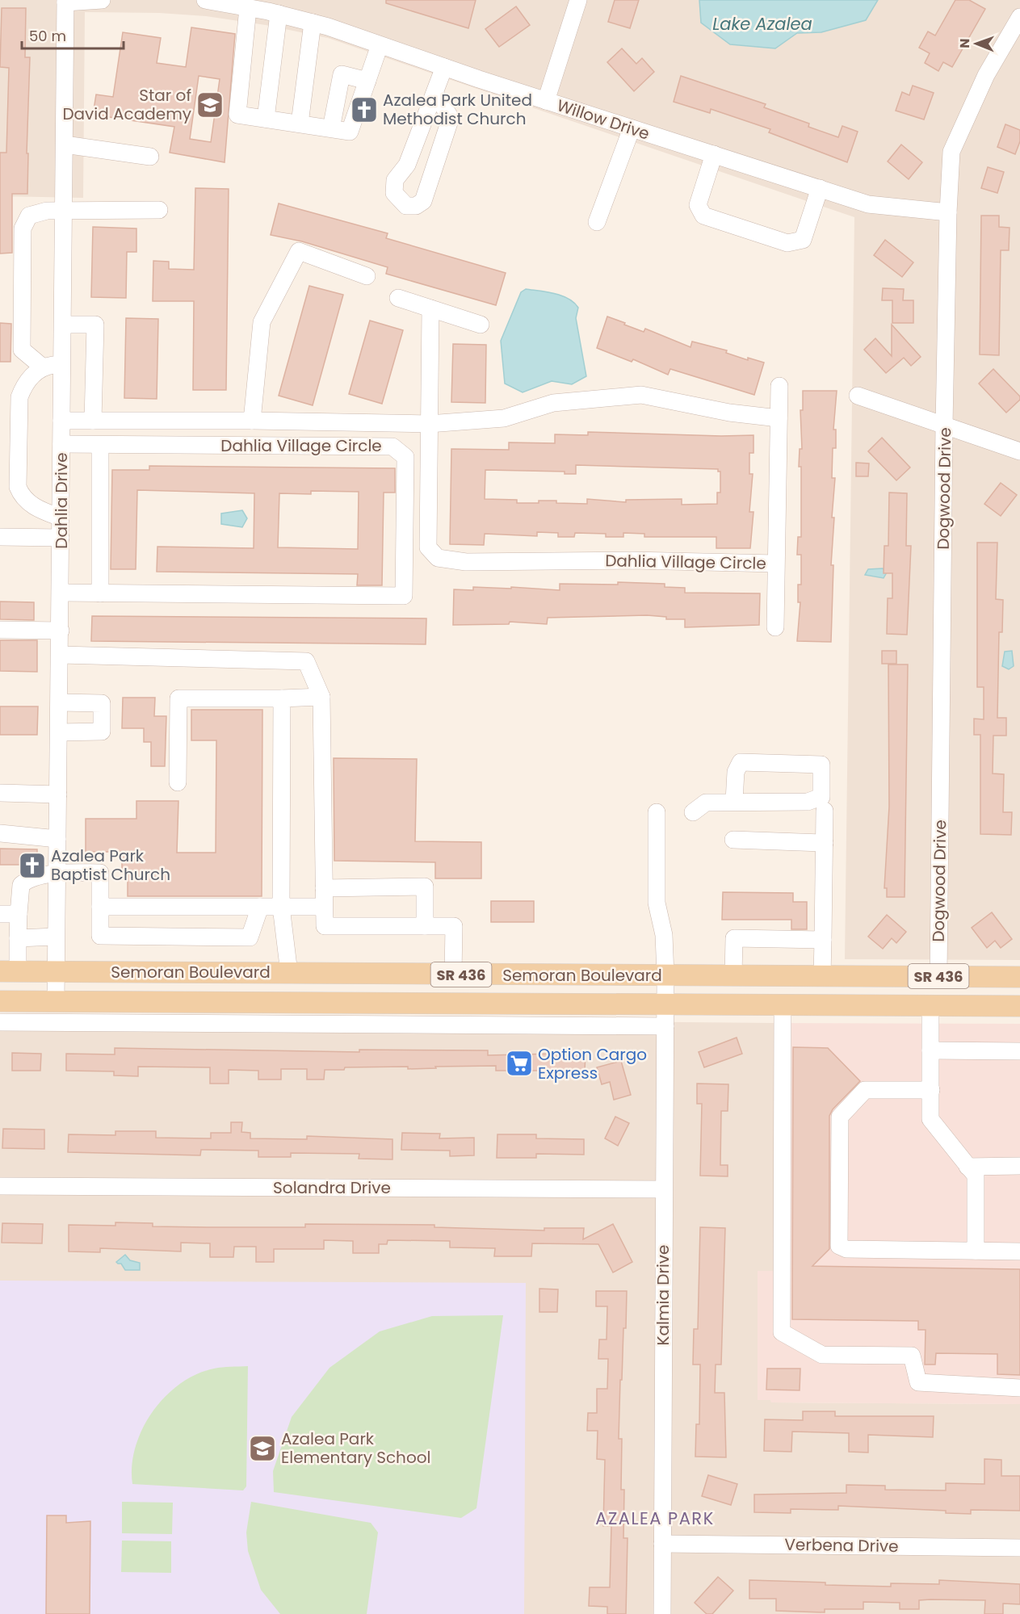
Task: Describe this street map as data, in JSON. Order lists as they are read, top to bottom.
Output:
{
  "streets": {
    "main road": ["Semoran Boulevard", "SR 436"],
    "street": [
      "Willow Drive",
      "Dahlia Village Circle",
      "Dogwood Drive",
      "Dahlia Drive",
      "Solandra Drive",
      "Kalmia Drive",
      "Verbena Drive"
    ]
  },
  "crossings": [
    ["Willow Drive", "Dogwood Drive"],
    ["Dahlia Village Circle", "Dahlia Drive"],
    ["Dogwood Drive", "Semoran Boulevard"],
    ["Dahlia Drive", "Semoran Boulevard"],
    ["Semoran Boulevard", "Kalmia Drive"],
    ["Solandra Drive", "Kalmia Drive"],
    ["Kalmia Drive", "Verbena Drive"]
  ],
  "districts": ["AZALEA PARK"],
  "water": ["Lake Azalea"],
  "places": {
    "school or university": ["Star of David Academy", "Azalea Park Elementary School"],
    "church": ["Azalea Park United Methodist Church", "Azalea Park Baptist Church"],
    "supermarket": ["Option Cargo Express"]
  },
  "scale_bar": "50 m",
  "north": "left"
}
